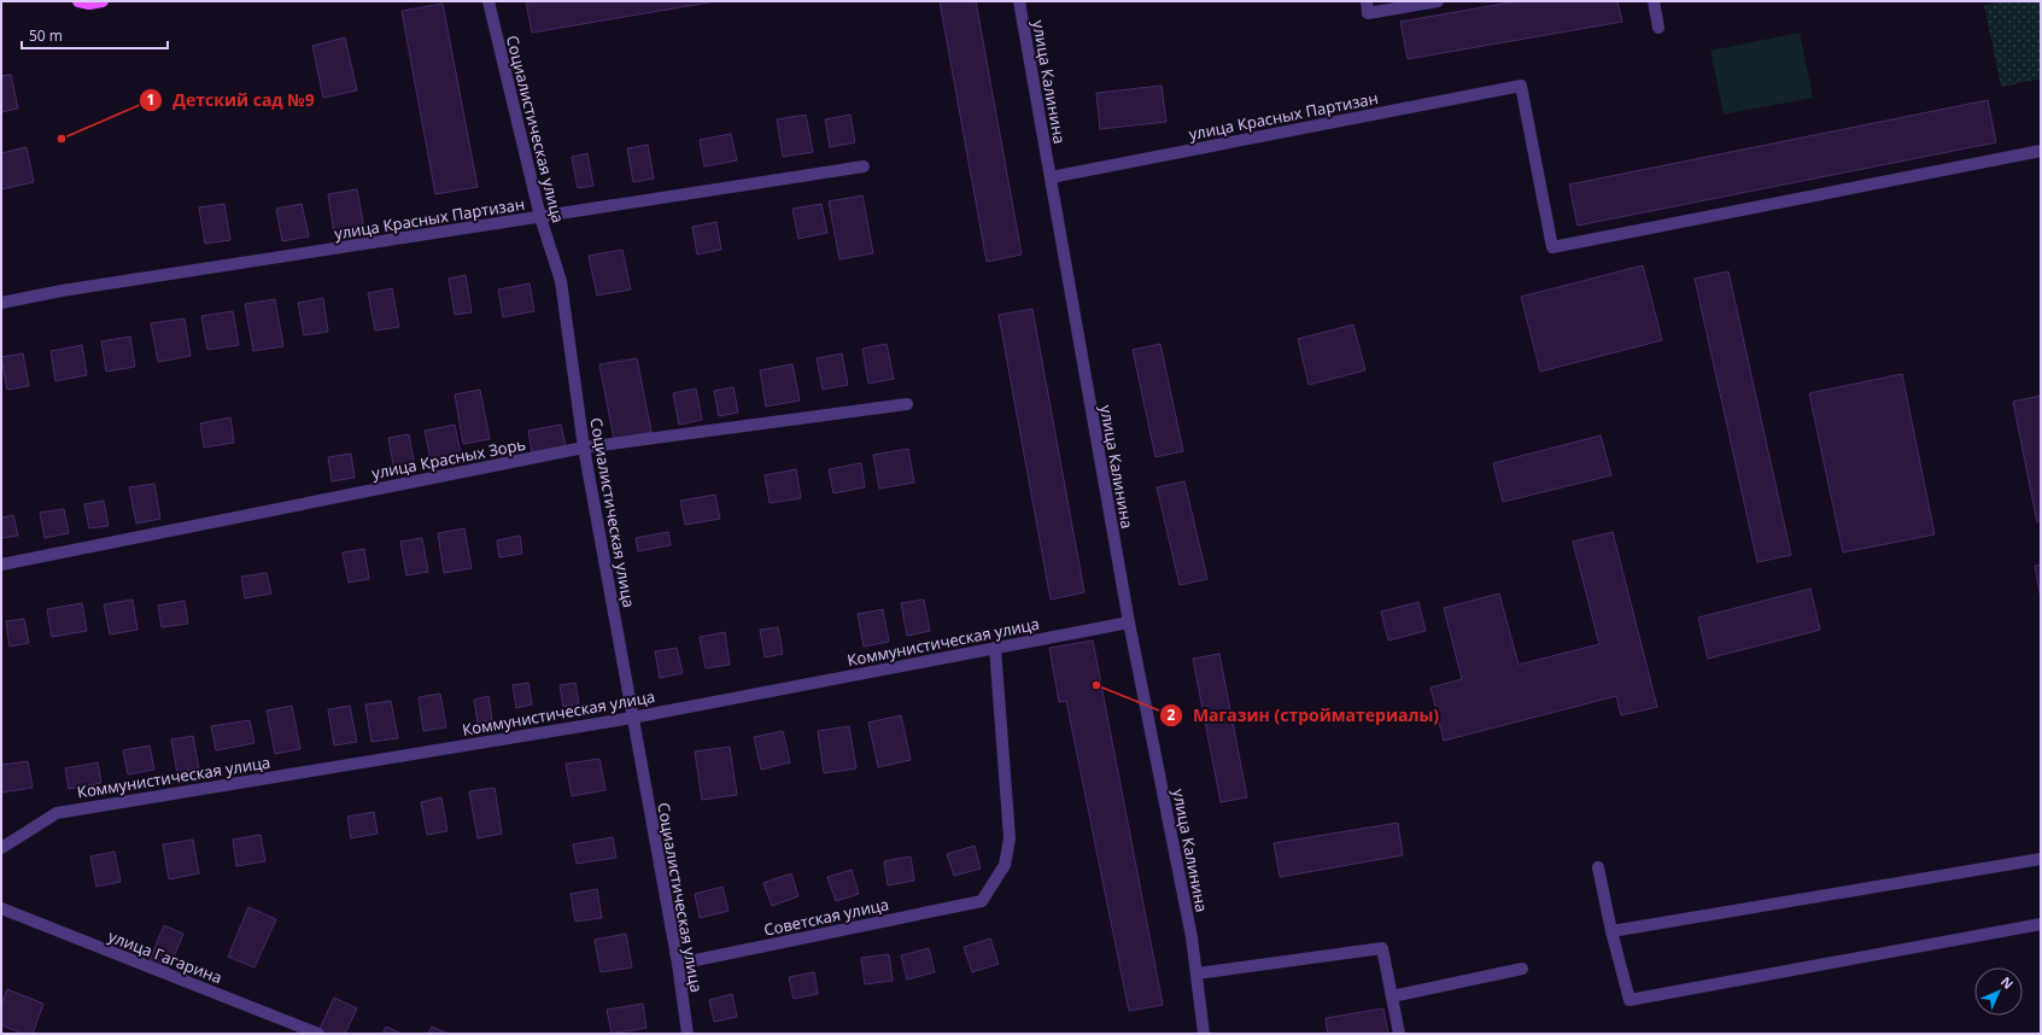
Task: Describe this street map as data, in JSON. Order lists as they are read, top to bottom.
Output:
{
  "streets": {
    "street": [
      "улица Калинина",
      "улица Красных Партизан",
      "Социалистическая улица",
      "улица Красных Зорь",
      "Коммунистическая улица",
      "Советская улица",
      "улица Гагарина"
    ]
  },
  "crossings": [
    ["улица Калинина", "улица Красных Партизан"],
    ["улица Калинина", "Коммунистическая улица"],
    ["улица Красных Партизан", "Социалистическая улица"],
    ["Социалистическая улица", "улица Красных Зорь"],
    ["Социалистическая улица", "Коммунистическая улица"],
    ["Социалистическая улица", "Советская улица"],
    ["Коммунистическая улица", "Советская улица"]
  ],
  "places": ["Детский сад №9", "Магазин (стройматериалы)"],
  "scale_bar": "50 m",
  "north": "top right"
}
